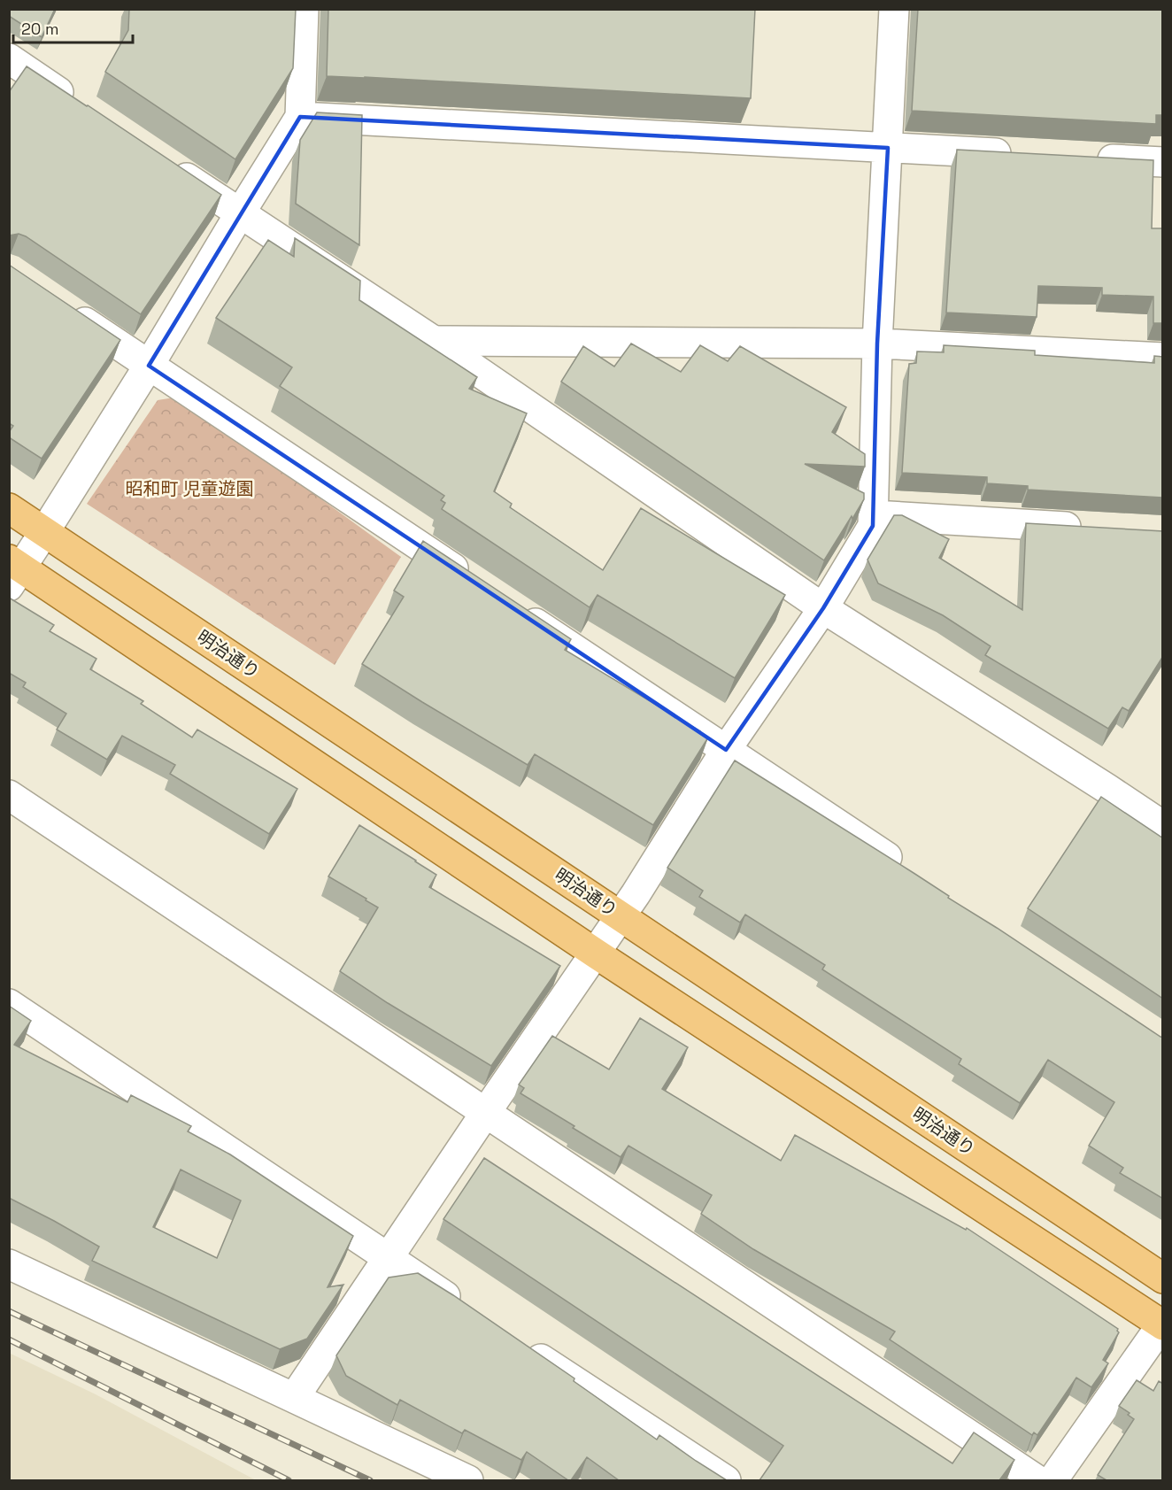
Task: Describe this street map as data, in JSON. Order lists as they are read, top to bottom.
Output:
{
  "streets": {
    "main road": ["明治通り"]
  },
  "parks": ["昭和町 児童遊園"],
  "scale_bar": "20 m"
}
